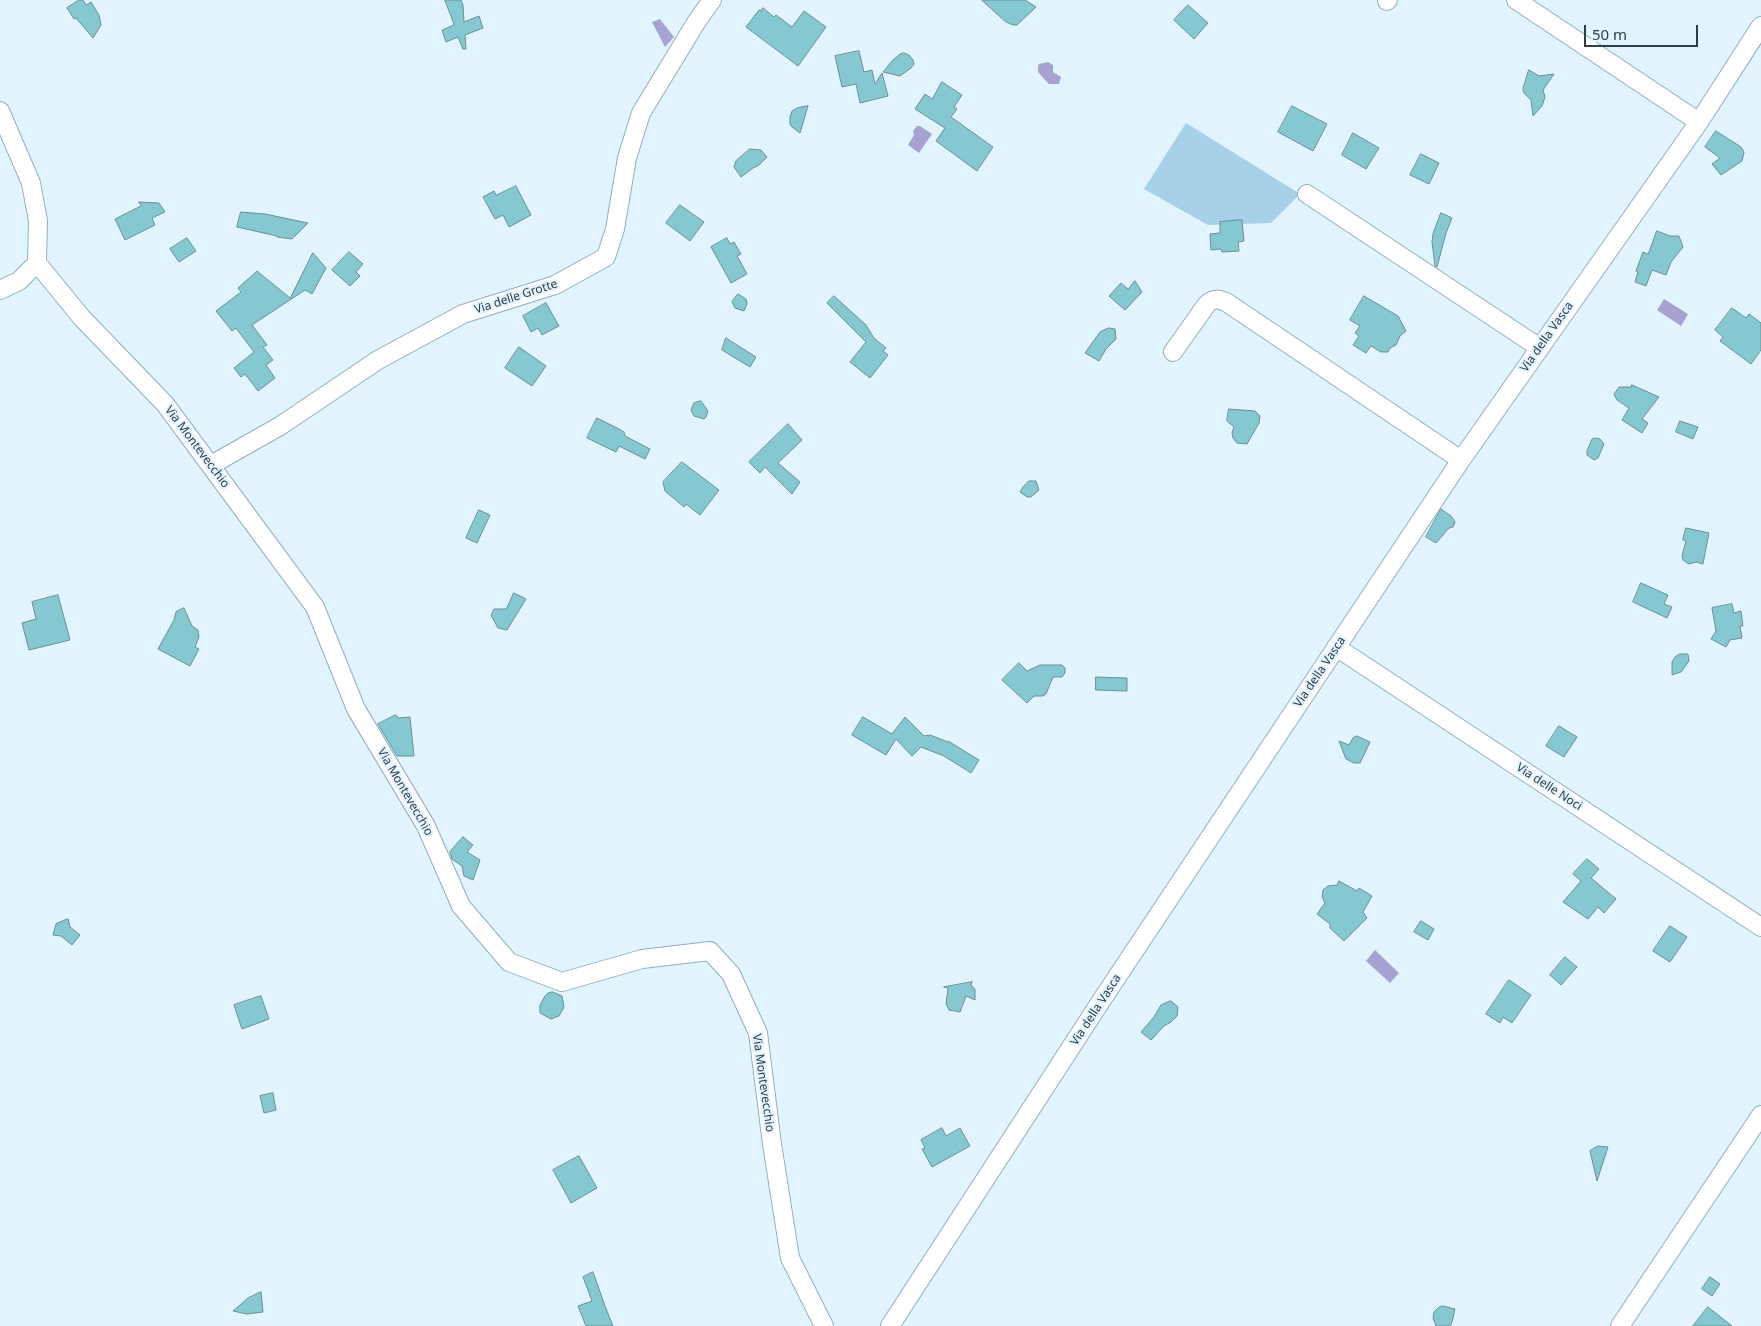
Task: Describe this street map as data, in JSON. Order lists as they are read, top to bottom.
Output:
{
  "streets": {
    "street": [
      "Via delle Grotte",
      "Via della Vasca",
      "Via Montevecchio",
      "Via delle Noci"
    ]
  },
  "crossings": [
    ["Via delle Grotte", "Via Montevecchio"],
    ["Via della Vasca", "Via delle Noci"]
  ],
  "scale_bar": "50 m"
}
